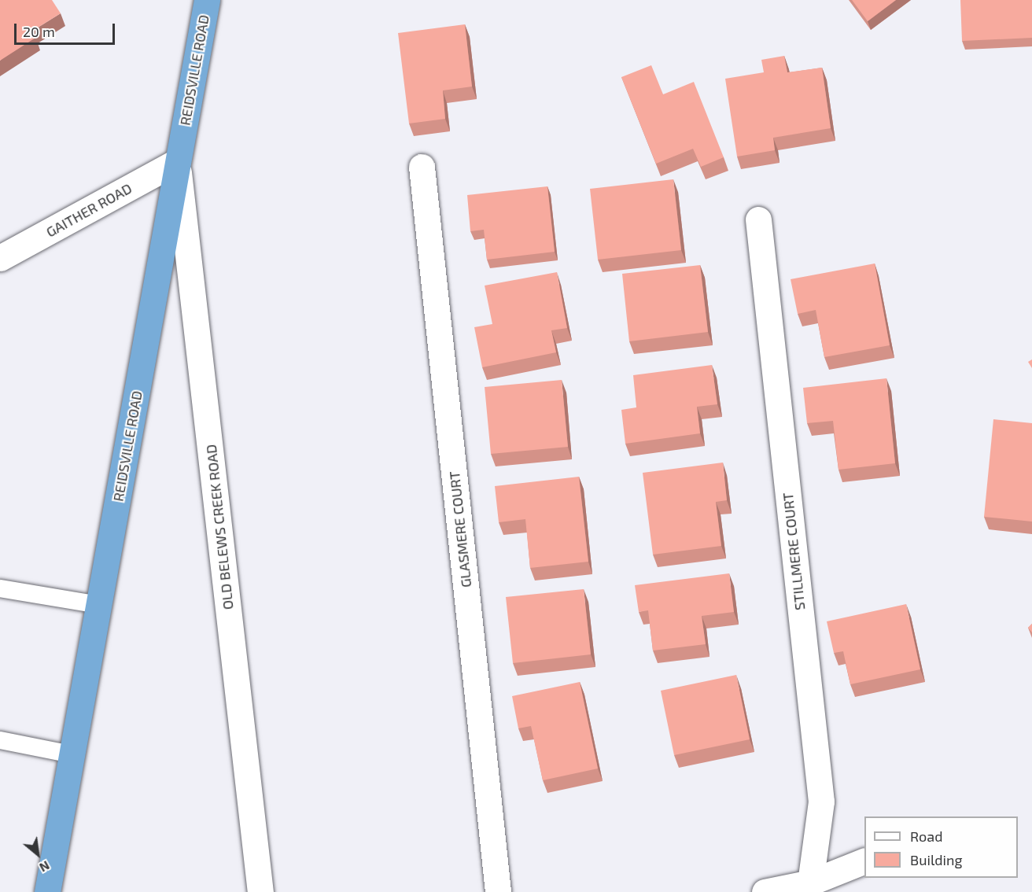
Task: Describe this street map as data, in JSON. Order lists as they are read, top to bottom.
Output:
{
  "streets": {
    "highway": ["REIDSVILLE ROAD"],
    "street": [
      "GAITHER ROAD",
      "OLD BELEWS CREEK ROAD",
      "GLASMERE COURT",
      "STILLMERE COURT"
    ]
  },
  "crossings": [
    ["REIDSVILLE ROAD", "GAITHER ROAD"],
    ["REIDSVILLE ROAD", "OLD BELEWS CREEK ROAD"],
    ["GAITHER ROAD", "OLD BELEWS CREEK ROAD"]
  ],
  "legend": ["Road", "Building"],
  "scale_bar": "20 m",
  "north": "bottom right"
}
